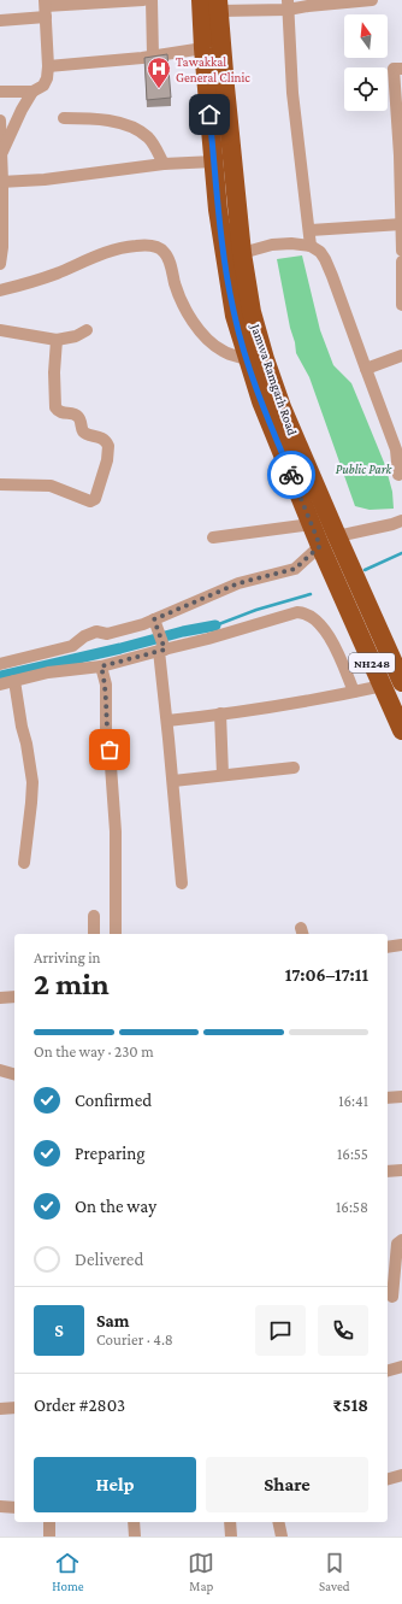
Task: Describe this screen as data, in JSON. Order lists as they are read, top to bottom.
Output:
{
  "streets": {
    "highway": ["Jamwa Ramgarh Road", "NH248"]
  },
  "parks": ["Public Park"],
  "places": {
    "hospital": ["Tawakkal General Clinic"]
  },
  "north": "top",
  "page": {
    "heading": ["2 min", "Arriving in", "17:06–17:11"],
    "panel": [
      "Sam",
      "Courier · 4.8",
      "Order #2803",
      "₹518"
    ],
    "bar": "On the way · 230 m",
    "list": [
      ["Confirmed", "16:41"],
      ["Preparing", "16:55"],
      ["On the way", "16:58"],
      "Delivered"
    ],
    "round": "S",
    "buttons": ["Help", "Share"],
    "tabs": ["Home", "Map", "Saved"]
  }
}
